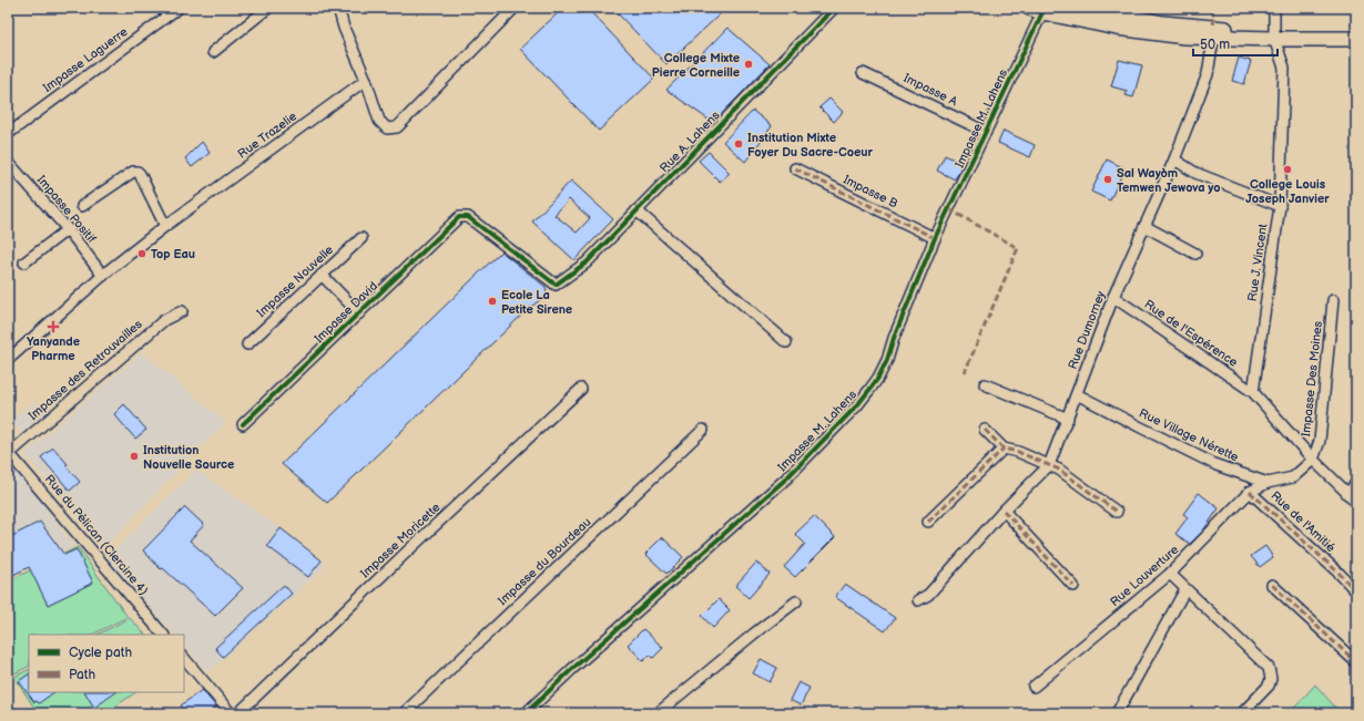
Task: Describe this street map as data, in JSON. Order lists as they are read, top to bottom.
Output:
{
  "streets": {
    "street": [
      "Impasse Laguerre",
      "Impasse A",
      "Impasse M. Lahens",
      "Rue Trazelie",
      "Rue A. Lahens",
      "Impasse B",
      "Impasse Positif",
      "Rue J. Vincent",
      "Impasse Nouvelle",
      "Impasse David",
      "Rue Dumorney",
      "Rue de l'Espérence",
      "Impasse des Retrouvailles",
      "Impasse Des Moines",
      "Rue Village Nérette",
      "Rue de l'Amitié",
      "Rue du Pélican (Clercine 4)",
      "Impasse Moricette",
      "Impasse du Bourdeau",
      "Rue Louverture"
    ]
  },
  "crossings": [
    ["Impasse A", "Impasse M. Lahens"],
    ["Impasse M. Lahens", "Impasse B"],
    ["Rue Trazelie", "Impasse Positif"],
    ["Rue A. Lahens", "Impasse David"],
    ["Rue J. Vincent", "Rue de l'Espérence"],
    ["Rue Dumorney", "Rue de l'Espérence"],
    ["Rue Dumorney", "Rue Village Nérette"],
    ["Rue de l'Espérence", "Impasse Des Moines"],
    ["Impasse des Retrouvailles", "Rue du Pélican (Clercine 4)"],
    ["Rue Village Nérette", "Rue Louverture"],
    ["Rue de l'Amitié", "Rue Louverture"]
  ],
  "places": {
    "other": [
      "College Mixte Pierre Corneille",
      "Institution Mixte Foyer Du Sacre-Coeur",
      "College Louis Joseph Janvier",
      "Sal Wayòm Temwen Jewova yo",
      "Top Eau",
      "Ecole La Petite Sirene",
      "Institution Nouvelle Source"
    ],
    "health": ["Yanyande Pharme"]
  },
  "legend": ["Cycle path", "Path"],
  "scale_bar": "50 m"
}
